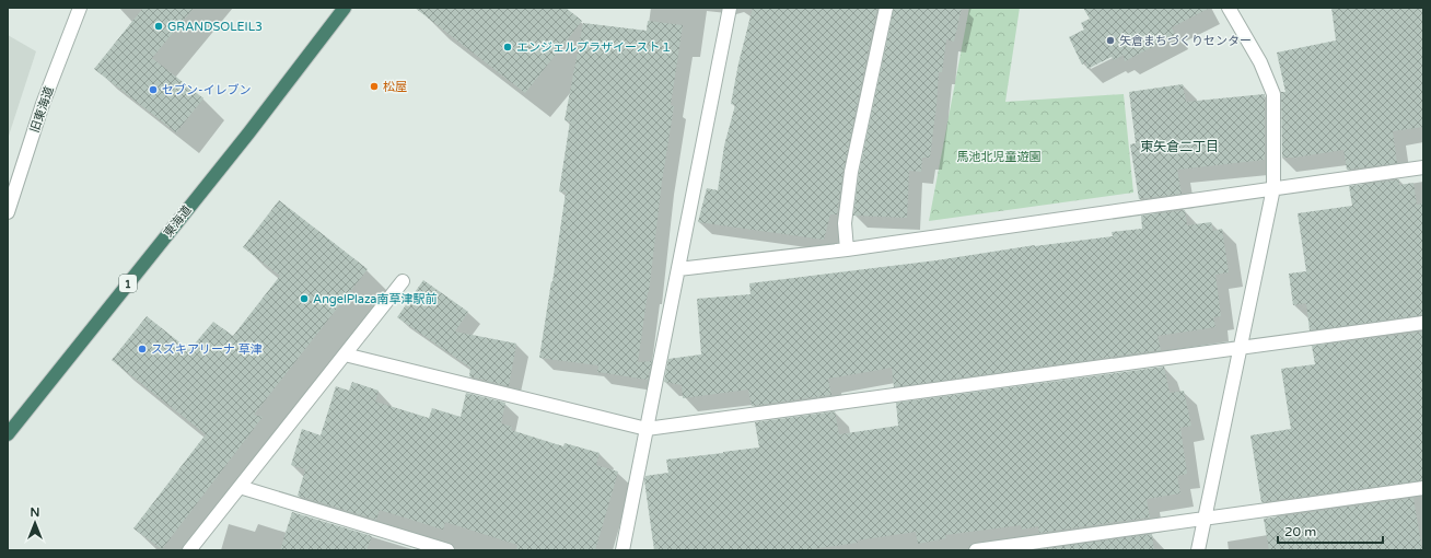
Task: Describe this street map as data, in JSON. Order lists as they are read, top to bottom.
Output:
{
  "streets": {
    "highway": ["東海道", "1"],
    "street": ["旧東海道"]
  },
  "districts": ["東矢倉二丁目"],
  "parks": ["馬池北児童遊園"],
  "places": [
    "GRANDSOLEIL3",
    "矢倉まちづくりセンター",
    "エンジェルプラザイースト１",
    "松屋",
    "セブン-イレブン",
    "AngelPlaza南草津駅前",
    "スズキアリーナ 草津"
  ],
  "scale_bar": "20 m",
  "north": "top"
}
